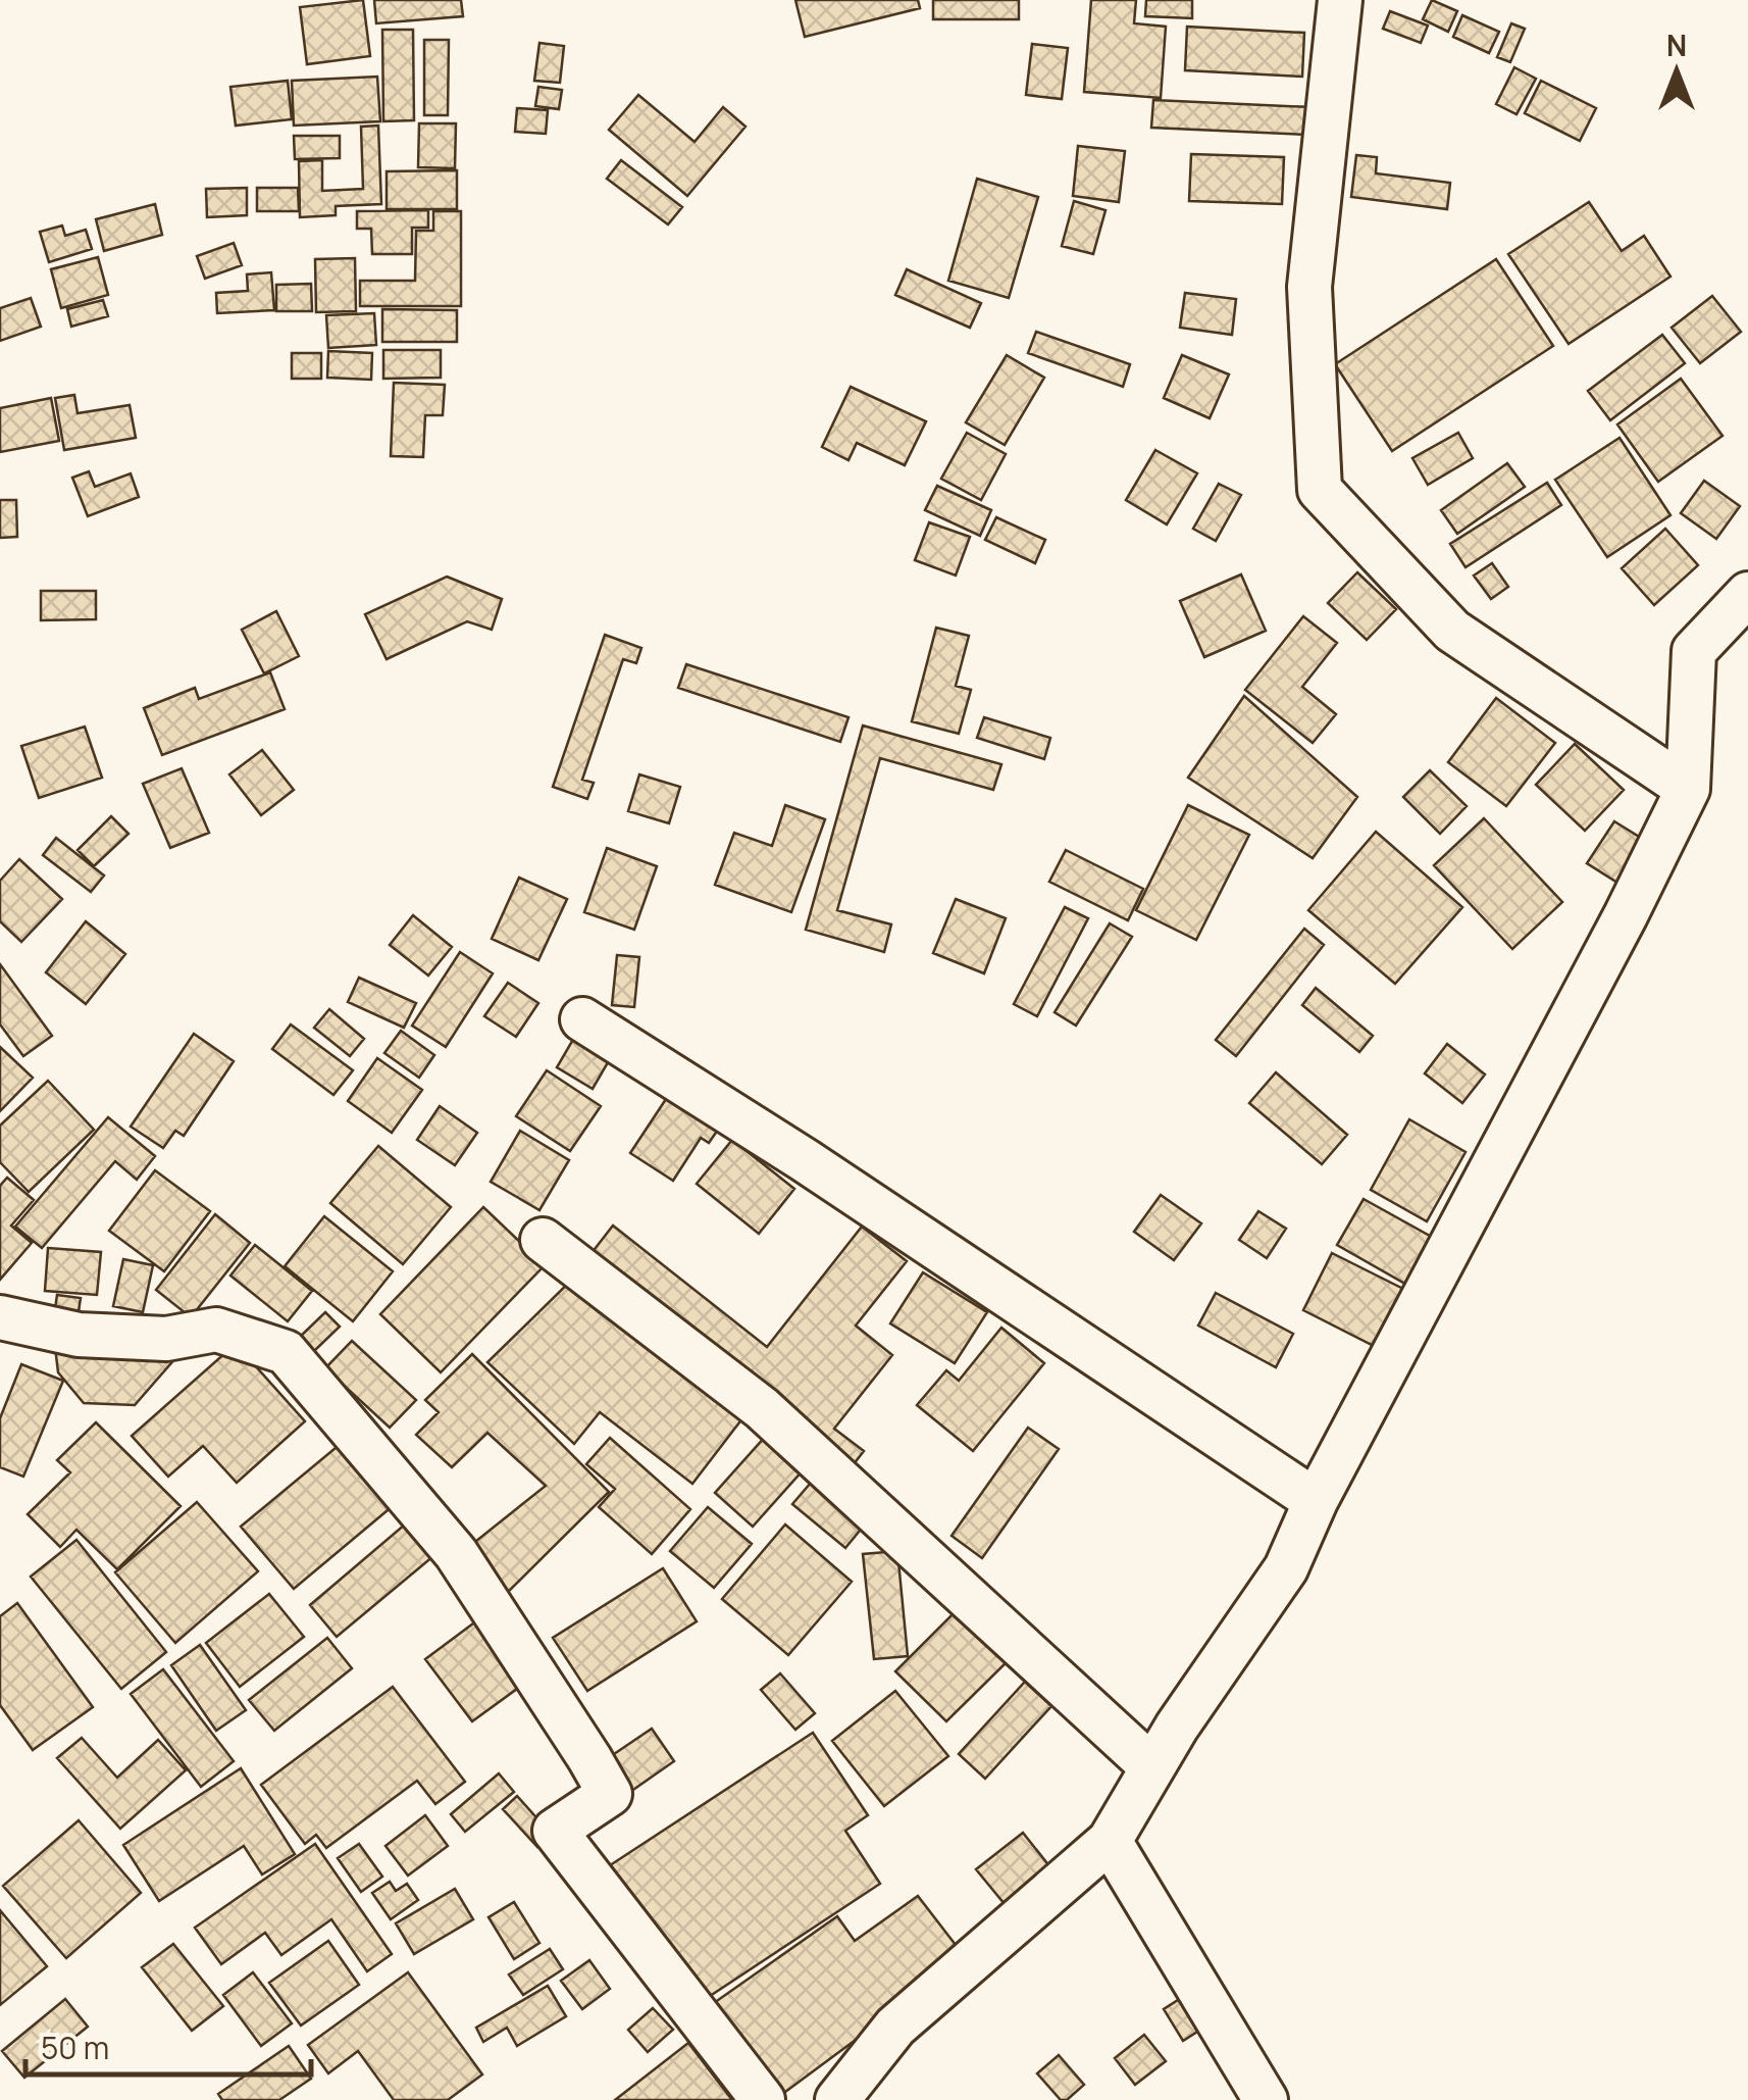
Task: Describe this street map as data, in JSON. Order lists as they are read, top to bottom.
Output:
{
  "scale_bar": "50 m",
  "north": "top"
}
